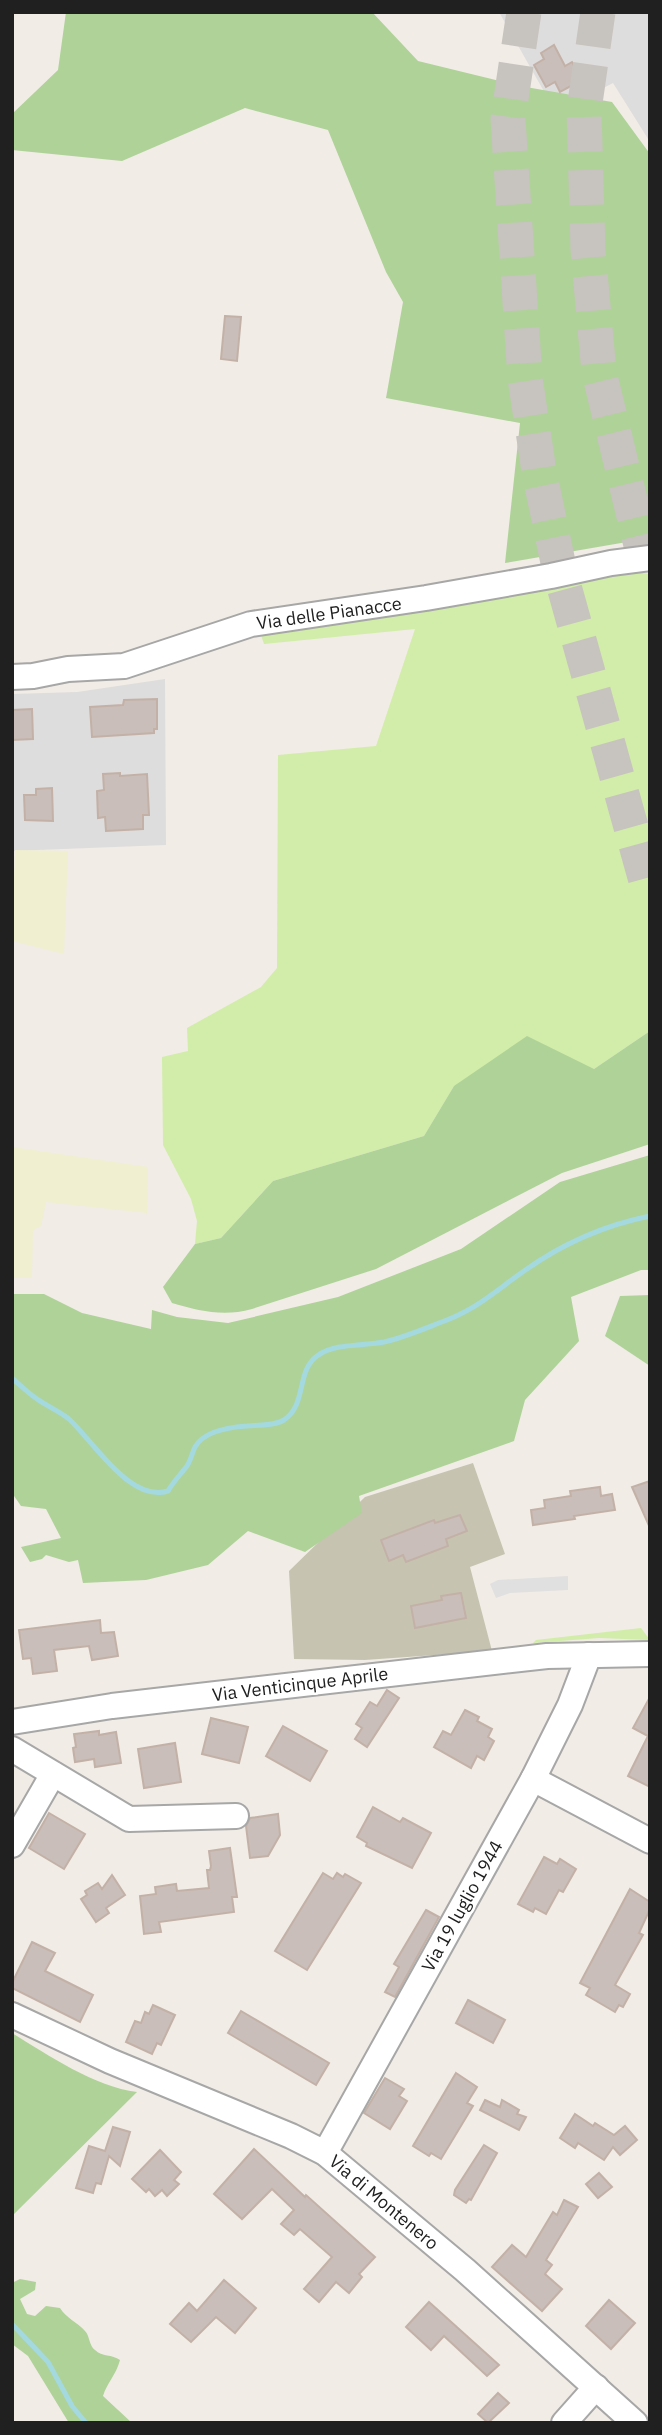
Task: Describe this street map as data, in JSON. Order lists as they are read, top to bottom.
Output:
{
  "streets": {
    "street": [
      "Via delle Pianacce",
      "Via Venticinque Aprile",
      "Via 19 luglio 1944",
      "Via di Montenero"
    ]
  },
  "crossings": [
    ["Via Venticinque Aprile", "Via 19 luglio 1944"],
    ["Via 19 luglio 1944", "Via di Montenero"]
  ]
}
